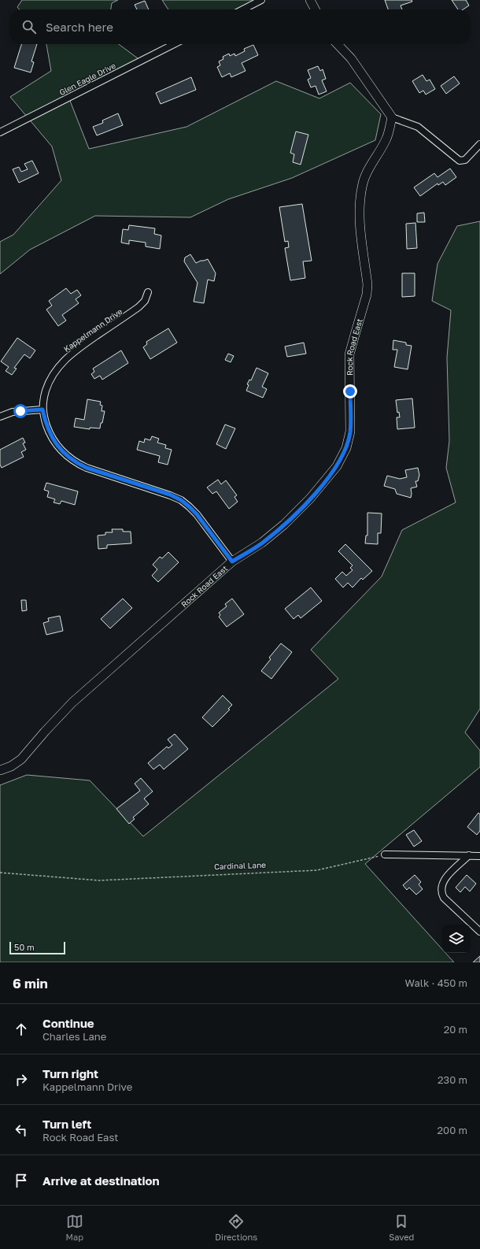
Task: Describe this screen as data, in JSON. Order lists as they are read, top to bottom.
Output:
{
  "streets": {
    "street": ["Glen Eagle Drive", "Kappelmann Drive", "Rock Road East"],
    "path": ["Cardinal Lane"]
  },
  "crossings": [
    ["Kappelmann Drive", "Rock Road East"]
  ],
  "scale_bar": "50 m",
  "page": {
    "search": "Search here",
    "scale": "50 m",
    "heading": ["6 min", "Walk · 450 m"],
    "list": [
      ["Continue", "Charles Lane", "20 m"],
      ["Turn right", "Kappelmann Drive", "230 m"],
      ["Turn left", "Rock Road East", "200 m"],
      "Arrive at destination"
    ],
    "nav": ["Map", "Directions", "Saved"]
  }
}
